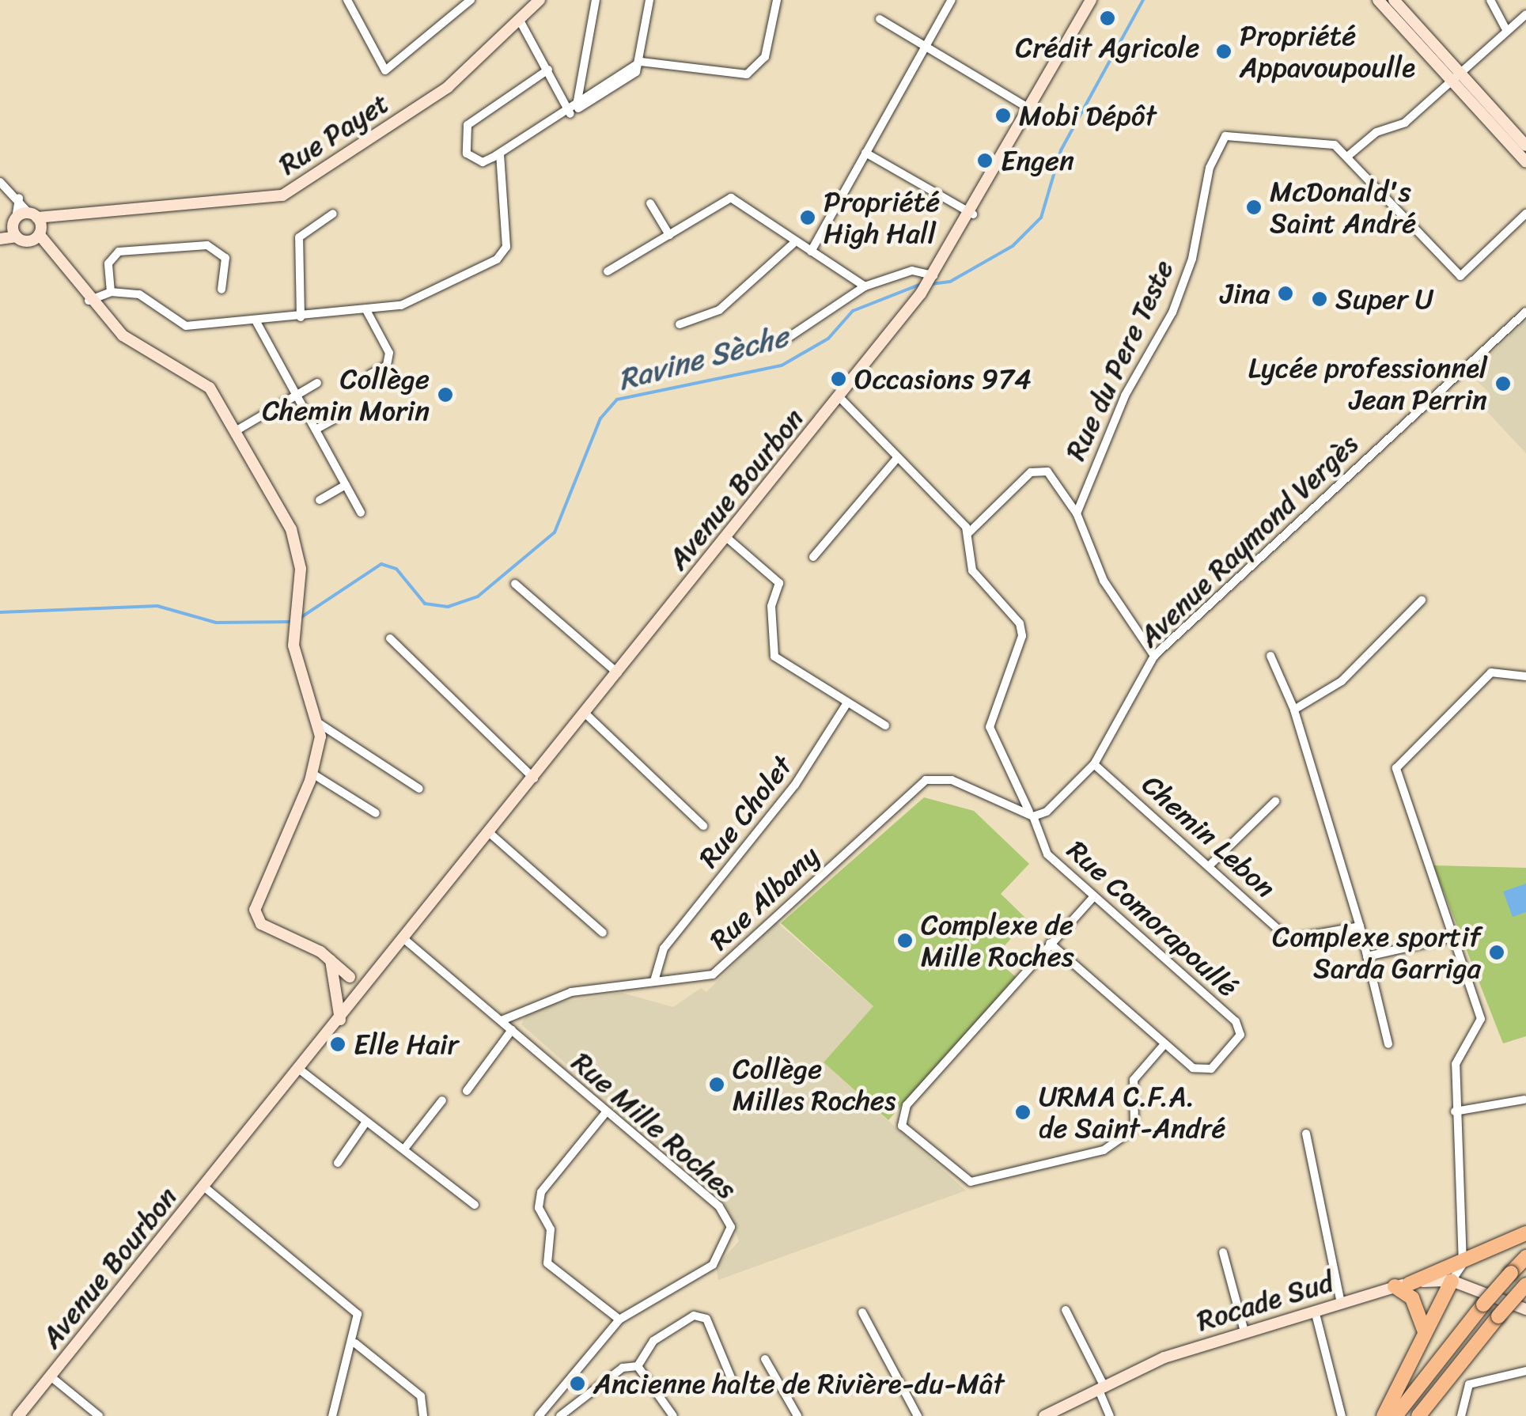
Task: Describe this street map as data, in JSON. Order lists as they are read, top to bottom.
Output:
{
  "streets": {
    "street": [
      "Rue Payet",
      "Rue du Pere Teste",
      "Avenue Bourbon",
      "Avenue Raymond Vergès",
      "Rue Cholet",
      "Chemin Lebon",
      "Rue Albany",
      "Rue Comorapoullé",
      "Rue Mille Roches",
      "Rocade Sud"
    ]
  },
  "crossings": [
    ["Avenue Bourbon", "Rue Mille Roches"],
    ["Avenue Raymond Vergès", "Chemin Lebon"],
    ["Avenue Raymond Vergès", "Rue Albany"],
    ["Avenue Raymond Vergès", "Rue Comorapoullé"],
    ["Rue Cholet", "Rue Albany"],
    ["Rue Albany", "Rue Comorapoullé"],
    ["Rue Albany", "Rue Mille Roches"]
  ],
  "water": ["Ravine Sèche"],
  "places": [
    "Crédit Agricole",
    "Propriété Appavoupoulle",
    "Mobi Dépôt",
    "Engen",
    "McDonald's Saint André",
    "Propriété High Hall",
    "Jina",
    "Super U",
    "Occasions 974",
    "Lycée professionnel Jean Perrin",
    "Collège Chemin Morin",
    "Complexe de Mille Roches",
    "Complexe sportif Sarda Garriga",
    "Elle Hair",
    "Collège Milles Roches",
    "URMA C.F.A. de Saint-André",
    "Ancienne halte de Rivière-du-Mât"
  ]
}
